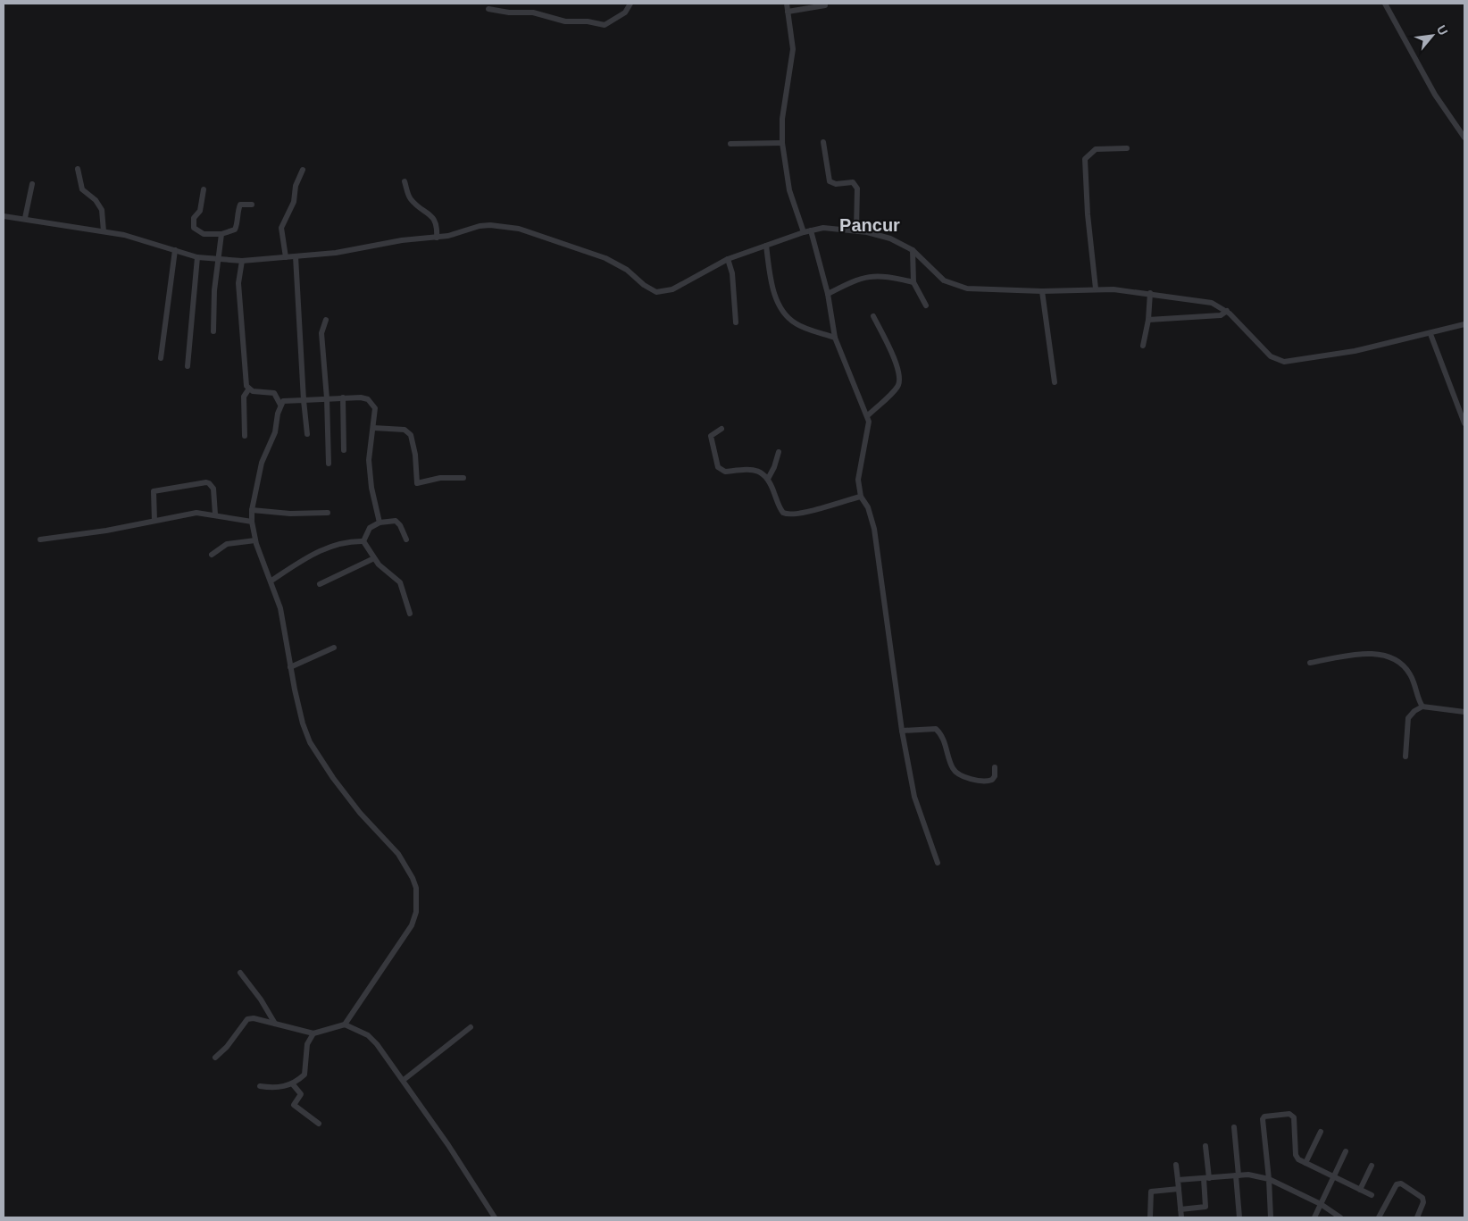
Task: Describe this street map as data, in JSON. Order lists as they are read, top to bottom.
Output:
{
  "districts": ["Pancur"],
  "north": "top right"
}
